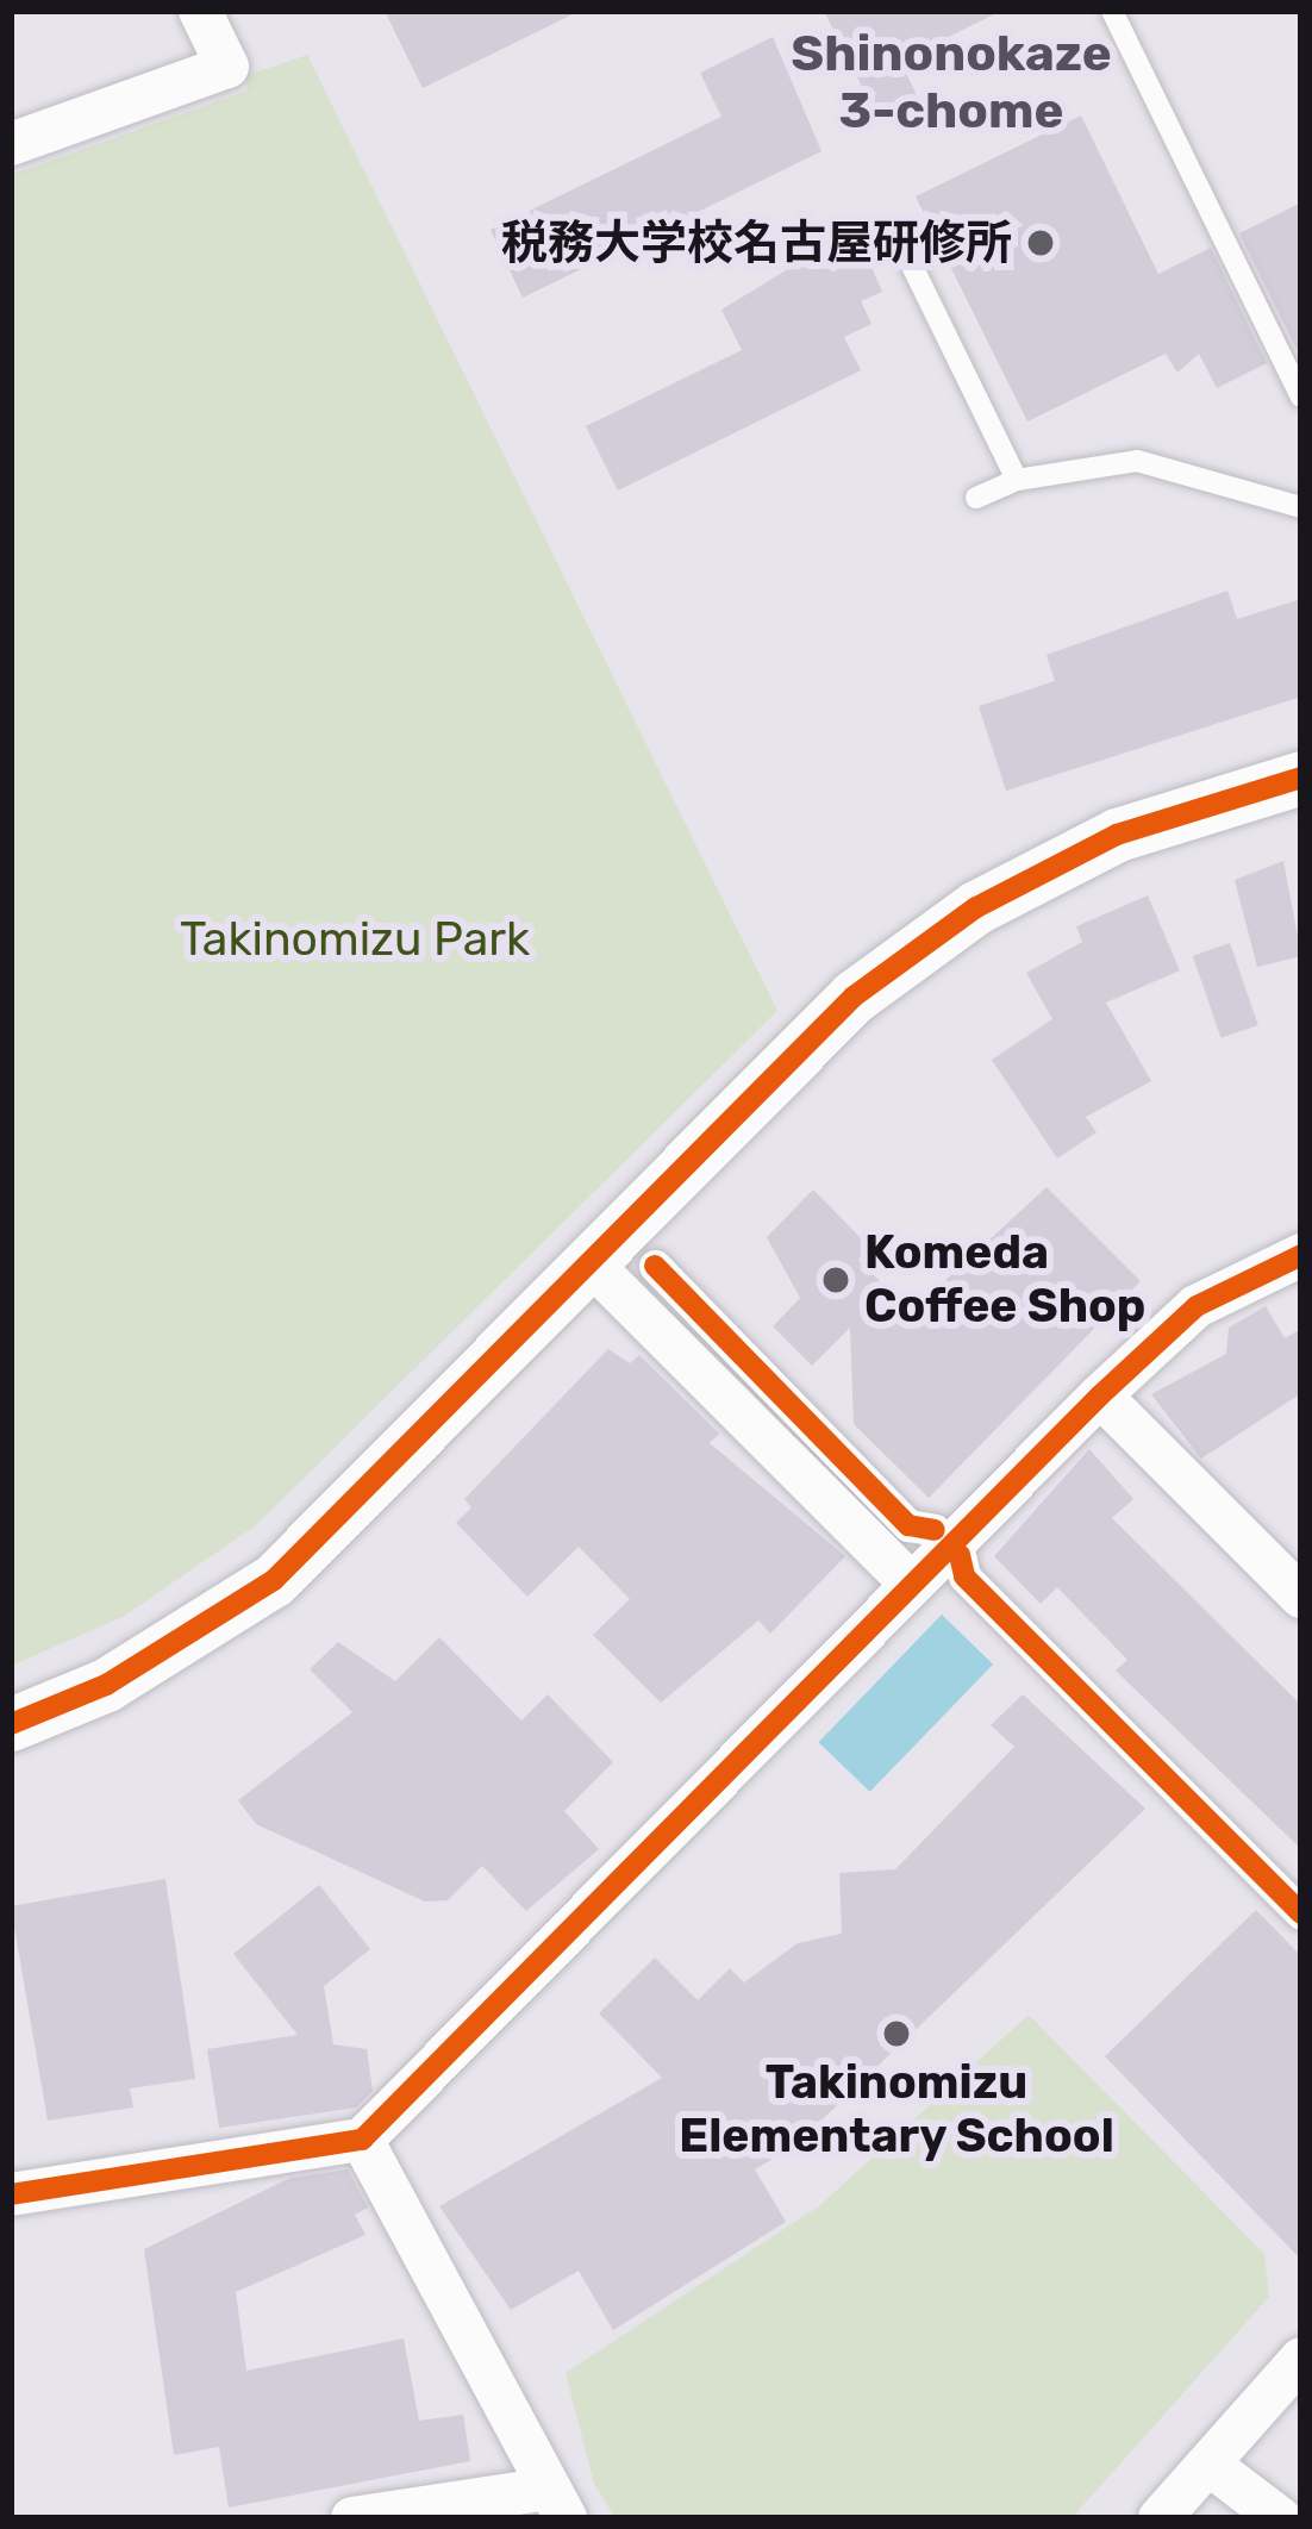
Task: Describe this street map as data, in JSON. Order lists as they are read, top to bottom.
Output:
{
  "districts": ["Shinonokaze 3-chome"],
  "parks": ["Takinomizu Park"],
  "places": ["税務大学校名古屋研修所", "Komeda Coffee Shop", "Takinomizu Elementary School"]
}
